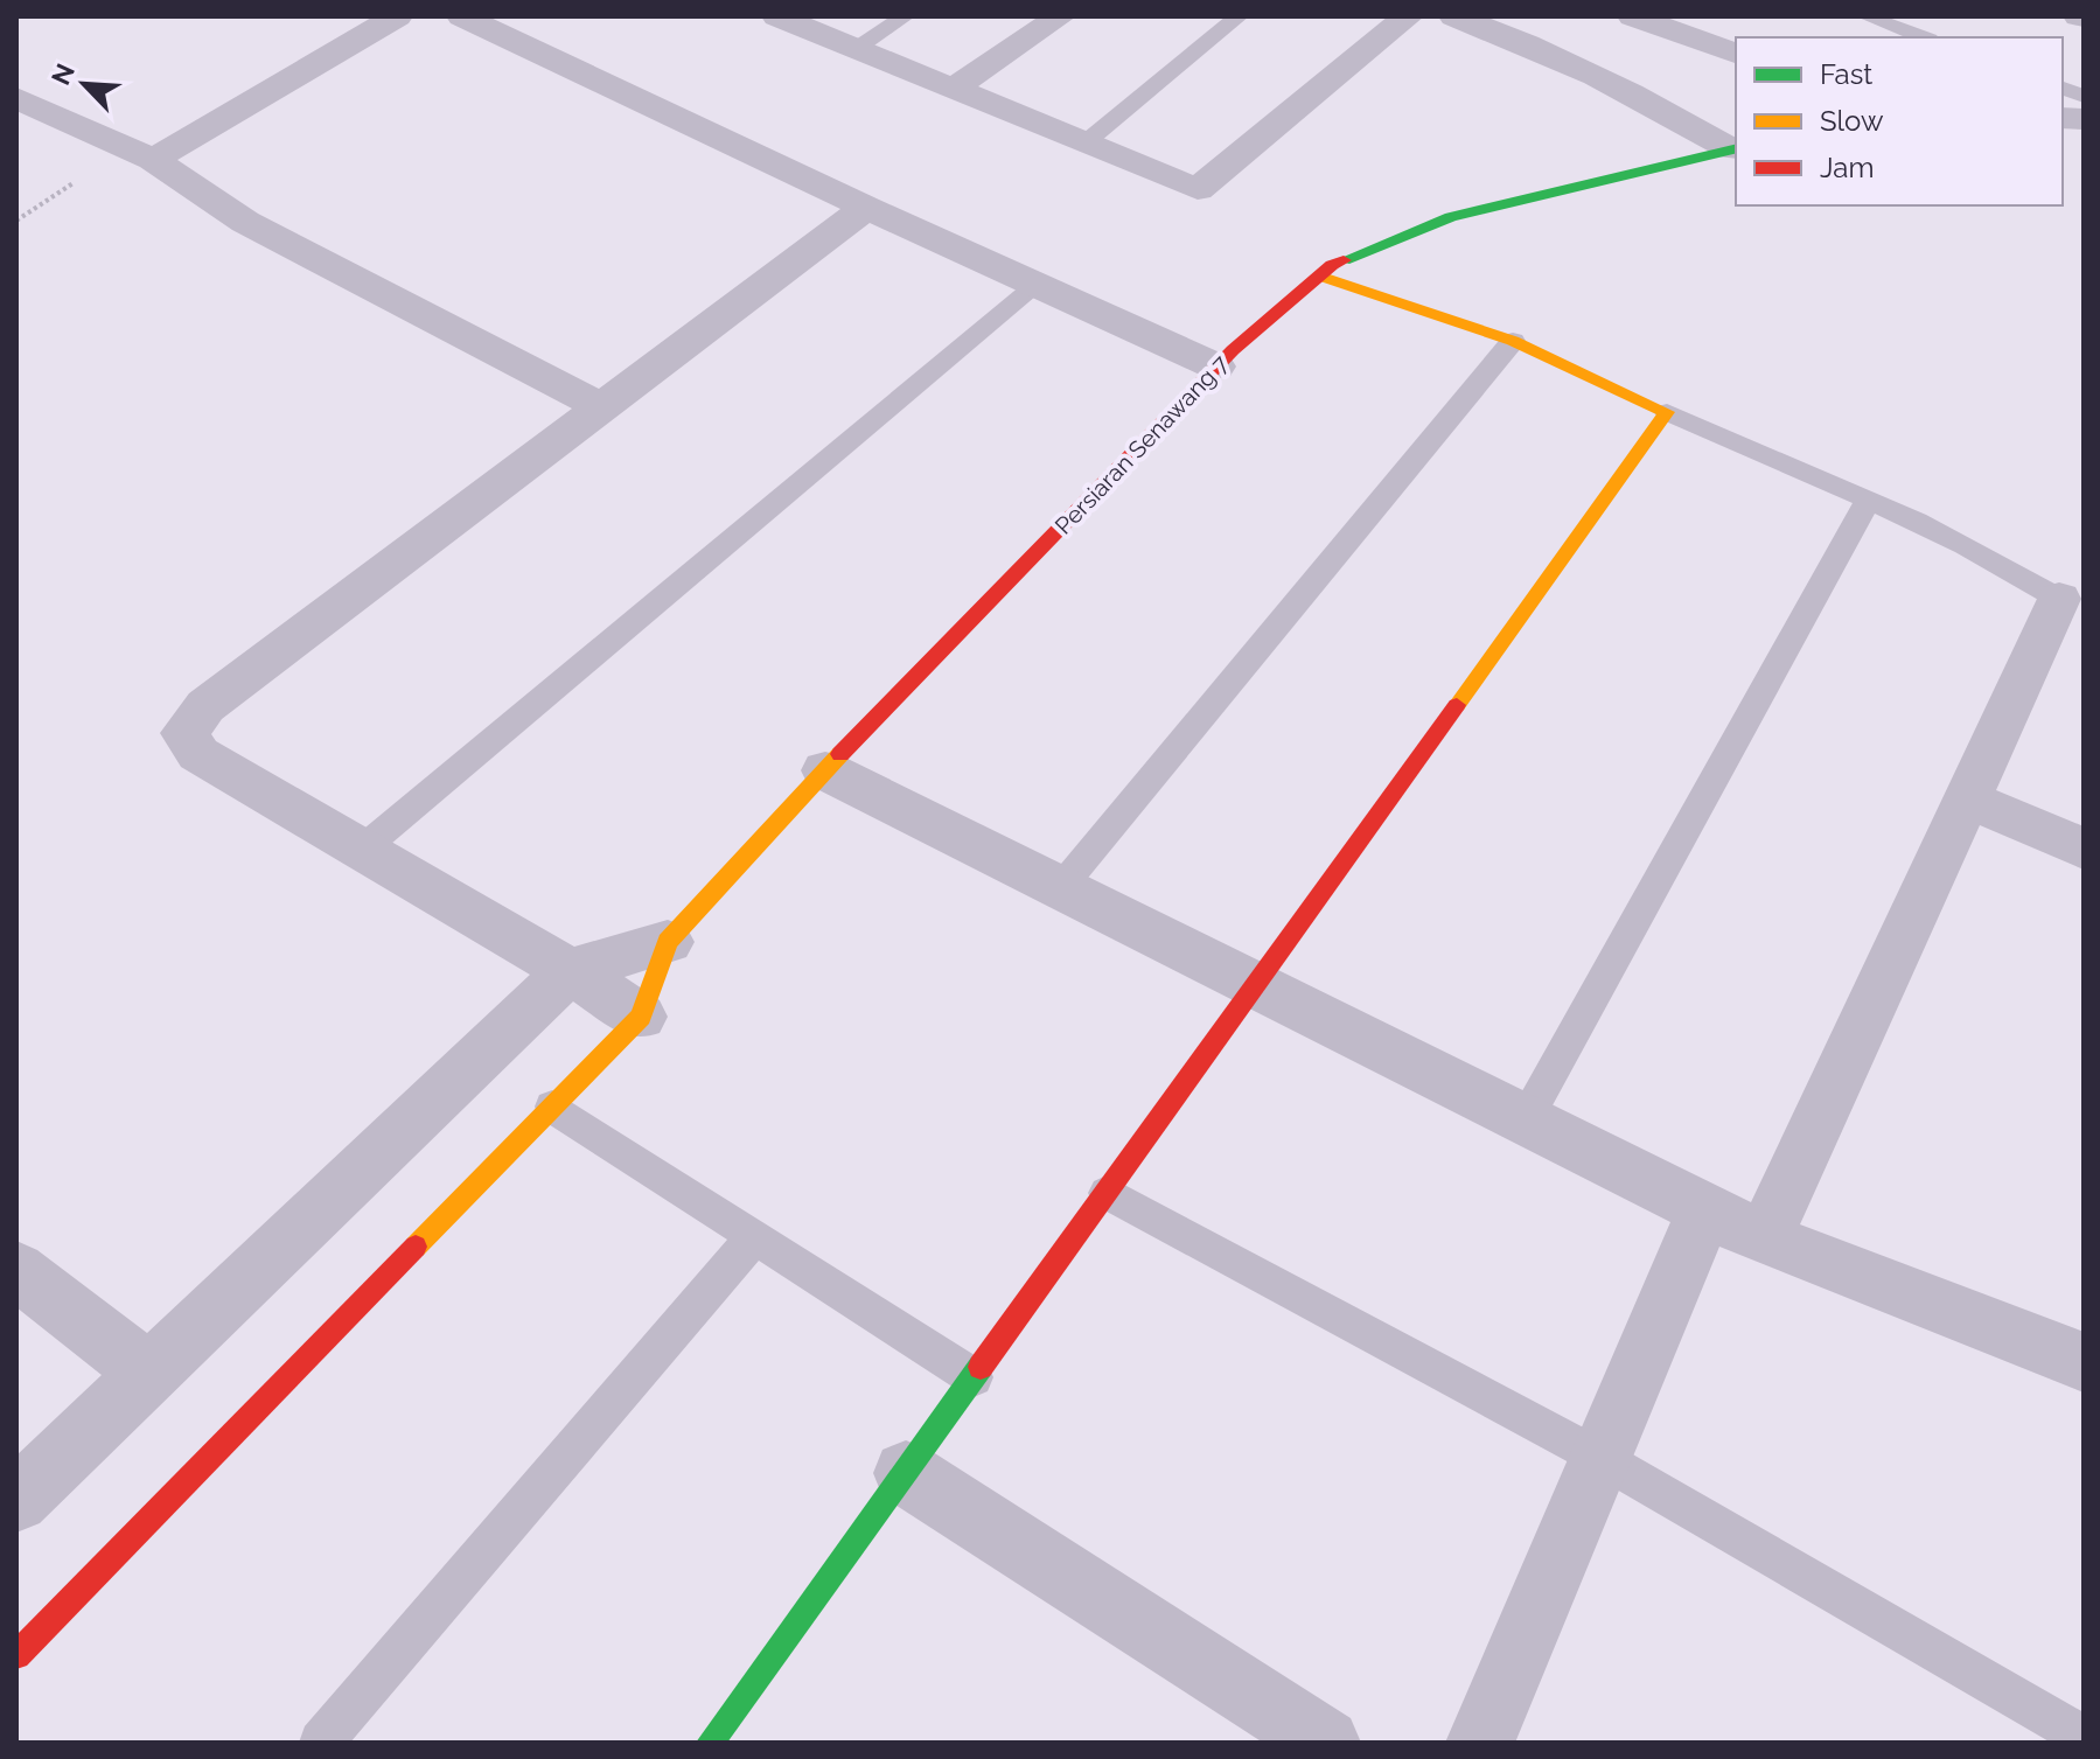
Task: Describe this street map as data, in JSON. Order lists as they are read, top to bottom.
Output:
{
  "streets": {
    "street": ["Persiaran Senawang 7"]
  },
  "legend": ["Fast", "Slow", "Jam"],
  "north": "top left"
}
